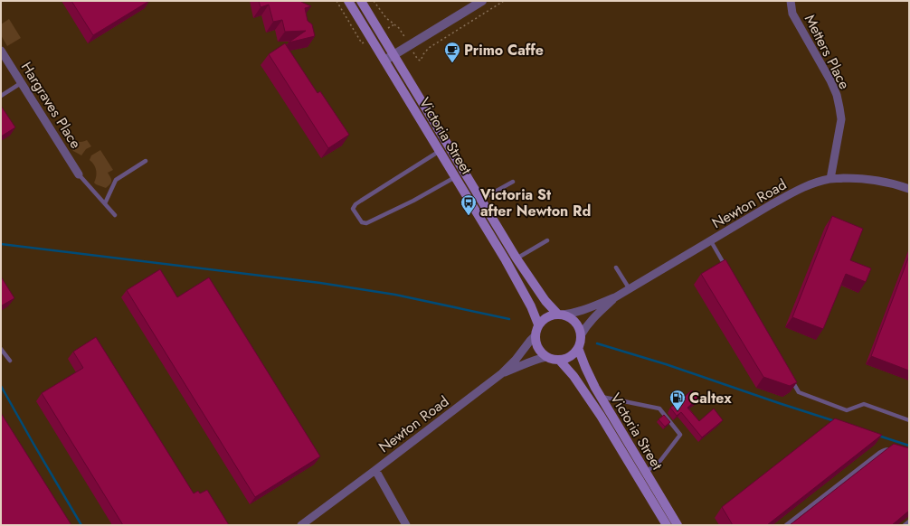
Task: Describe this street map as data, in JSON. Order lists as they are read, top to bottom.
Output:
{
  "streets": {
    "main road": ["Victoria Street"],
    "street": ["Metters Place", "Hargraves Place", "Newton Road"]
  },
  "crossings": [
    ["Metters Place", "Newton Road"],
    ["Victoria Street", "Newton Road"]
  ],
  "places": {
    "cafe": ["Primo Caffe"],
    "bus stop": ["Victoria St after Newton Rd"],
    "fuel station": ["Caltex"]
  }
}
